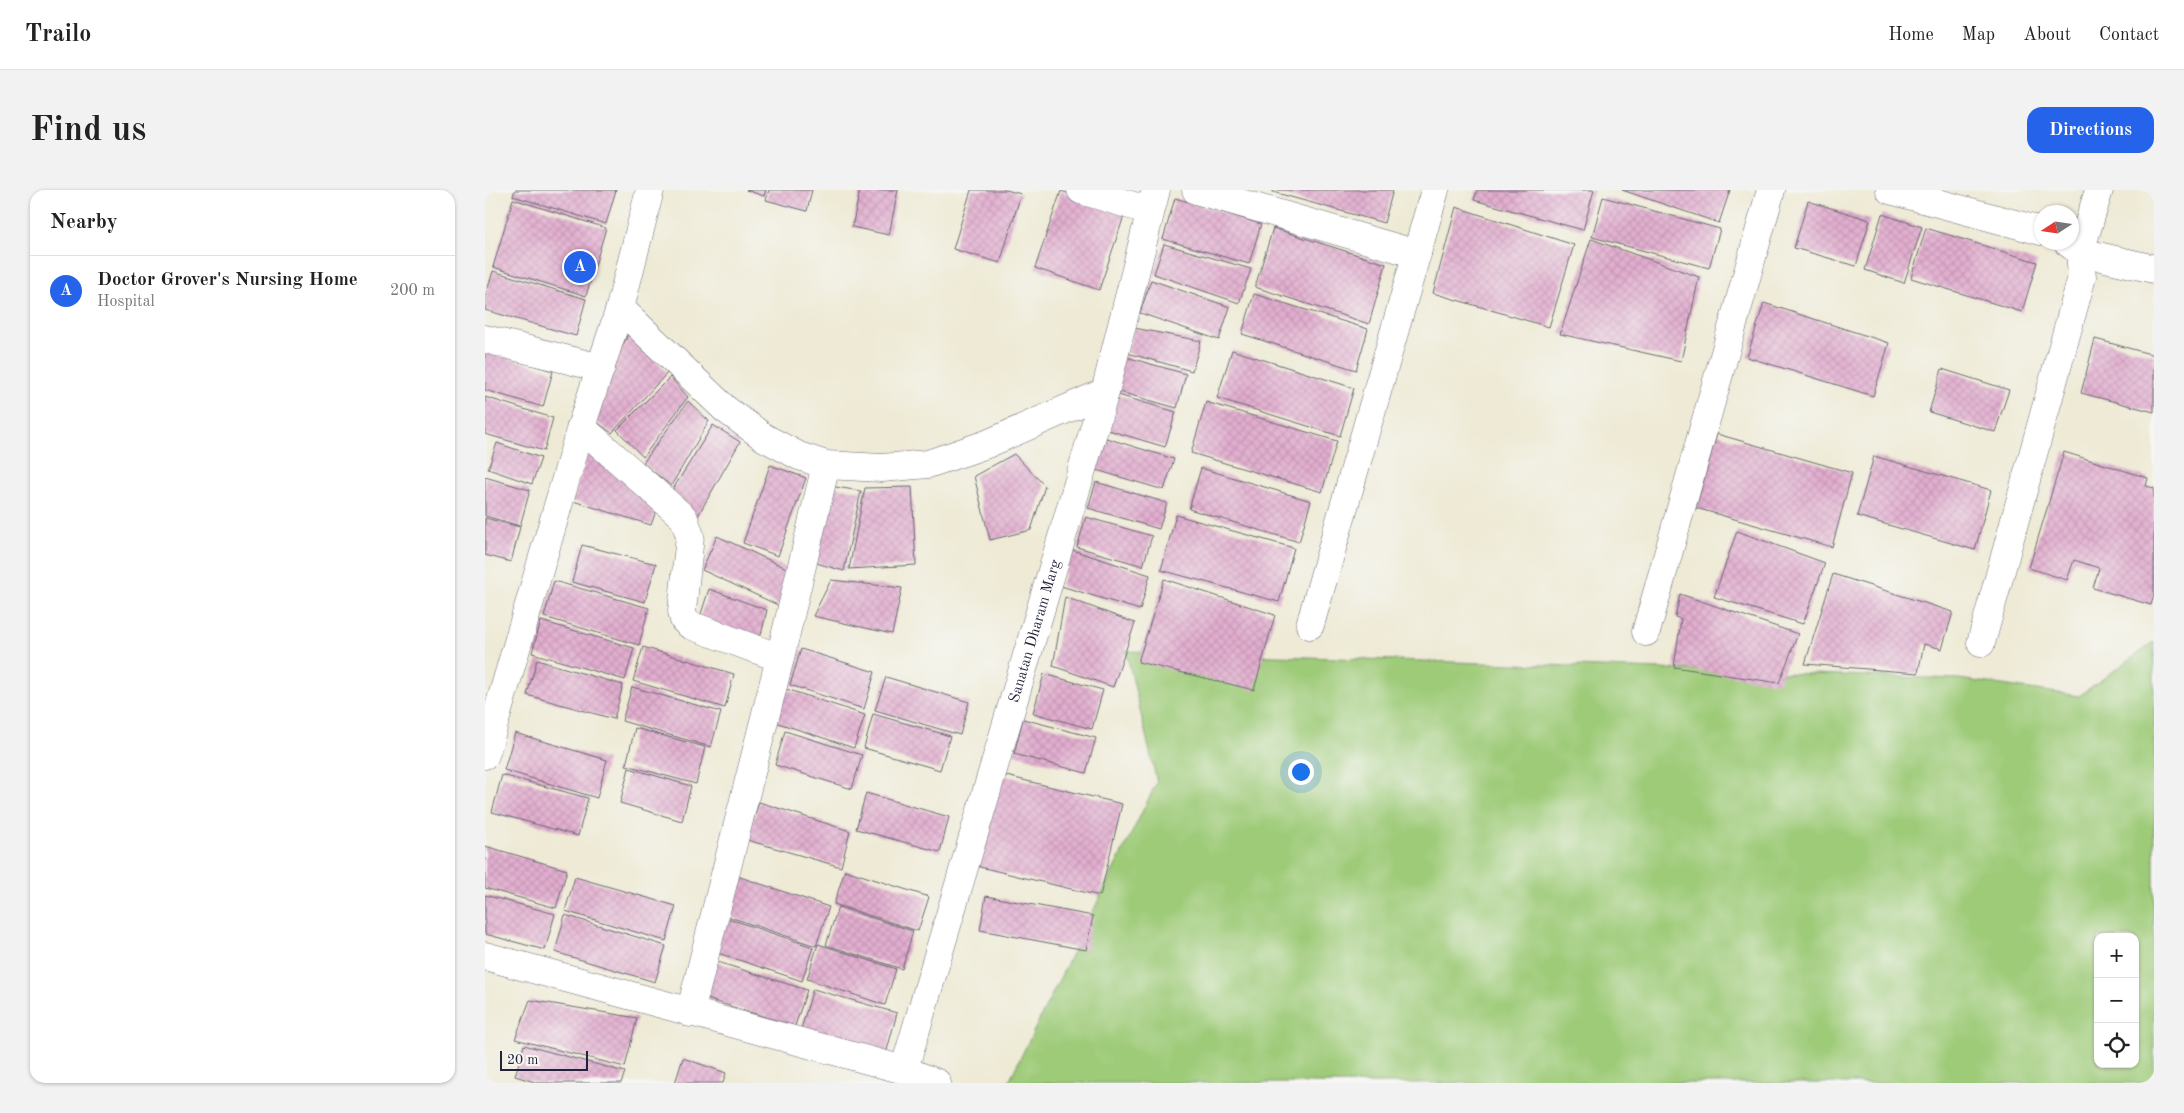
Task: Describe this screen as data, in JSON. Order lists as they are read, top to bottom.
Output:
{
  "streets": {
    "street": ["Sanatan Dharam Marg"]
  },
  "scale_bar": "20 m",
  "north": "left",
  "page": {
    "header": "Trailo",
    "nav": [
      "Home",
      "Map",
      "About",
      "Contact"
    ],
    "buttons": "Directions",
    "title": "Find us",
    "heading": "Nearby",
    "pins": "A",
    "list": [
      {
        "mark": "A",
        "name": "Doctor Grover's Nursing Home",
        "note": "Hospital",
        "value": "200 m"
      }
    ],
    "map_buttons": ["+", "−"],
    "scale": "20 m"
  }
}
